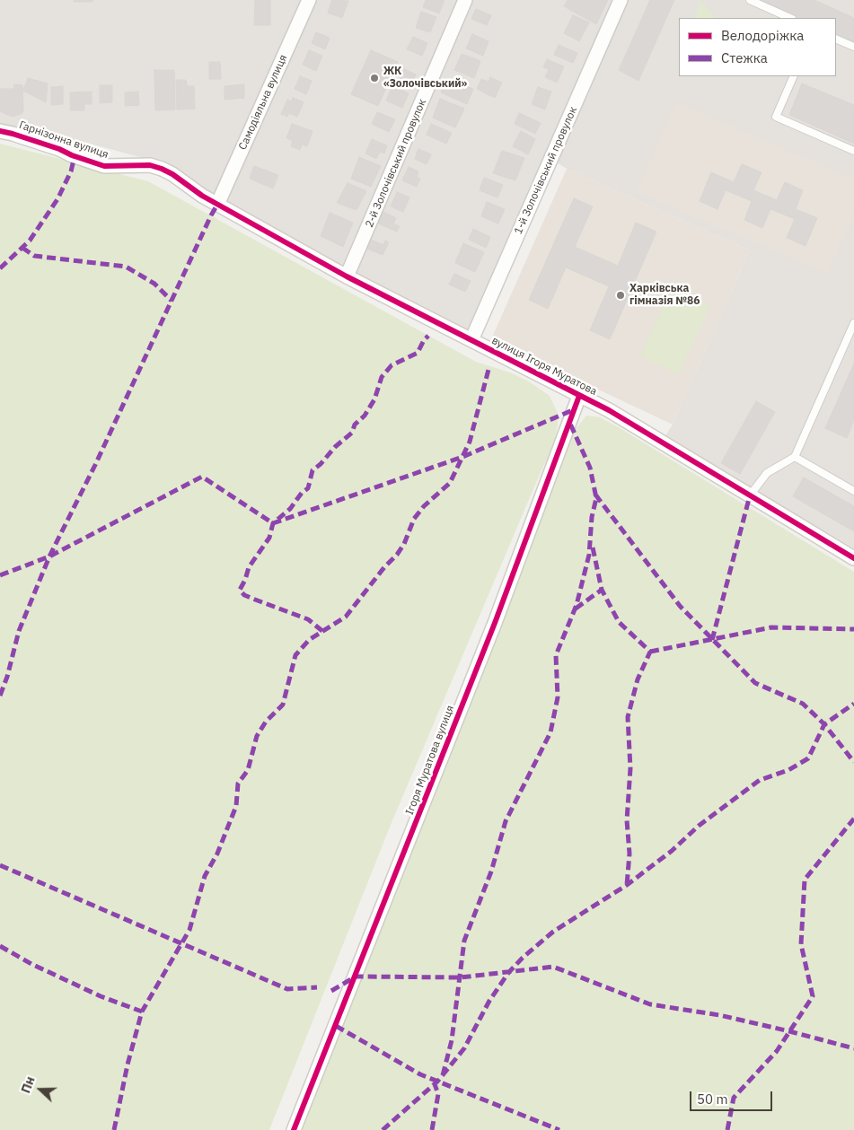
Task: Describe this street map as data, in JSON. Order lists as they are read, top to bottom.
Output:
{
  "streets": {
    "street": [
      "Самодіяльна вулиця",
      "Гарнізонна вулиця",
      "2-й Золочівський провулок",
      "1-й Золочівський провулок",
      "вулиця Ігоря Муратова",
      "Ігоря Муратова вулиця"
    ]
  },
  "crossings": [
    ["Самодіяльна вулиця", "Гарнізонна вулиця"],
    ["Самодіяльна вулиця", "вулиця Ігоря Муратова"],
    ["Гарнізонна вулиця", "вулиця Ігоря Муратова"],
    ["2-й Золочівський провулок", "вулиця Ігоря Муратова"],
    ["1-й Золочівський провулок", "вулиця Ігоря Муратова"],
    ["вулиця Ігоря Муратова", "Ігоря Муратова вулиця"]
  ],
  "places": ["ЖК «Золочівський»", "Харківська гімназія №86"],
  "legend": ["Велодоріжка", "Стежка"],
  "scale_bar": "50 m",
  "north": "left"
}
